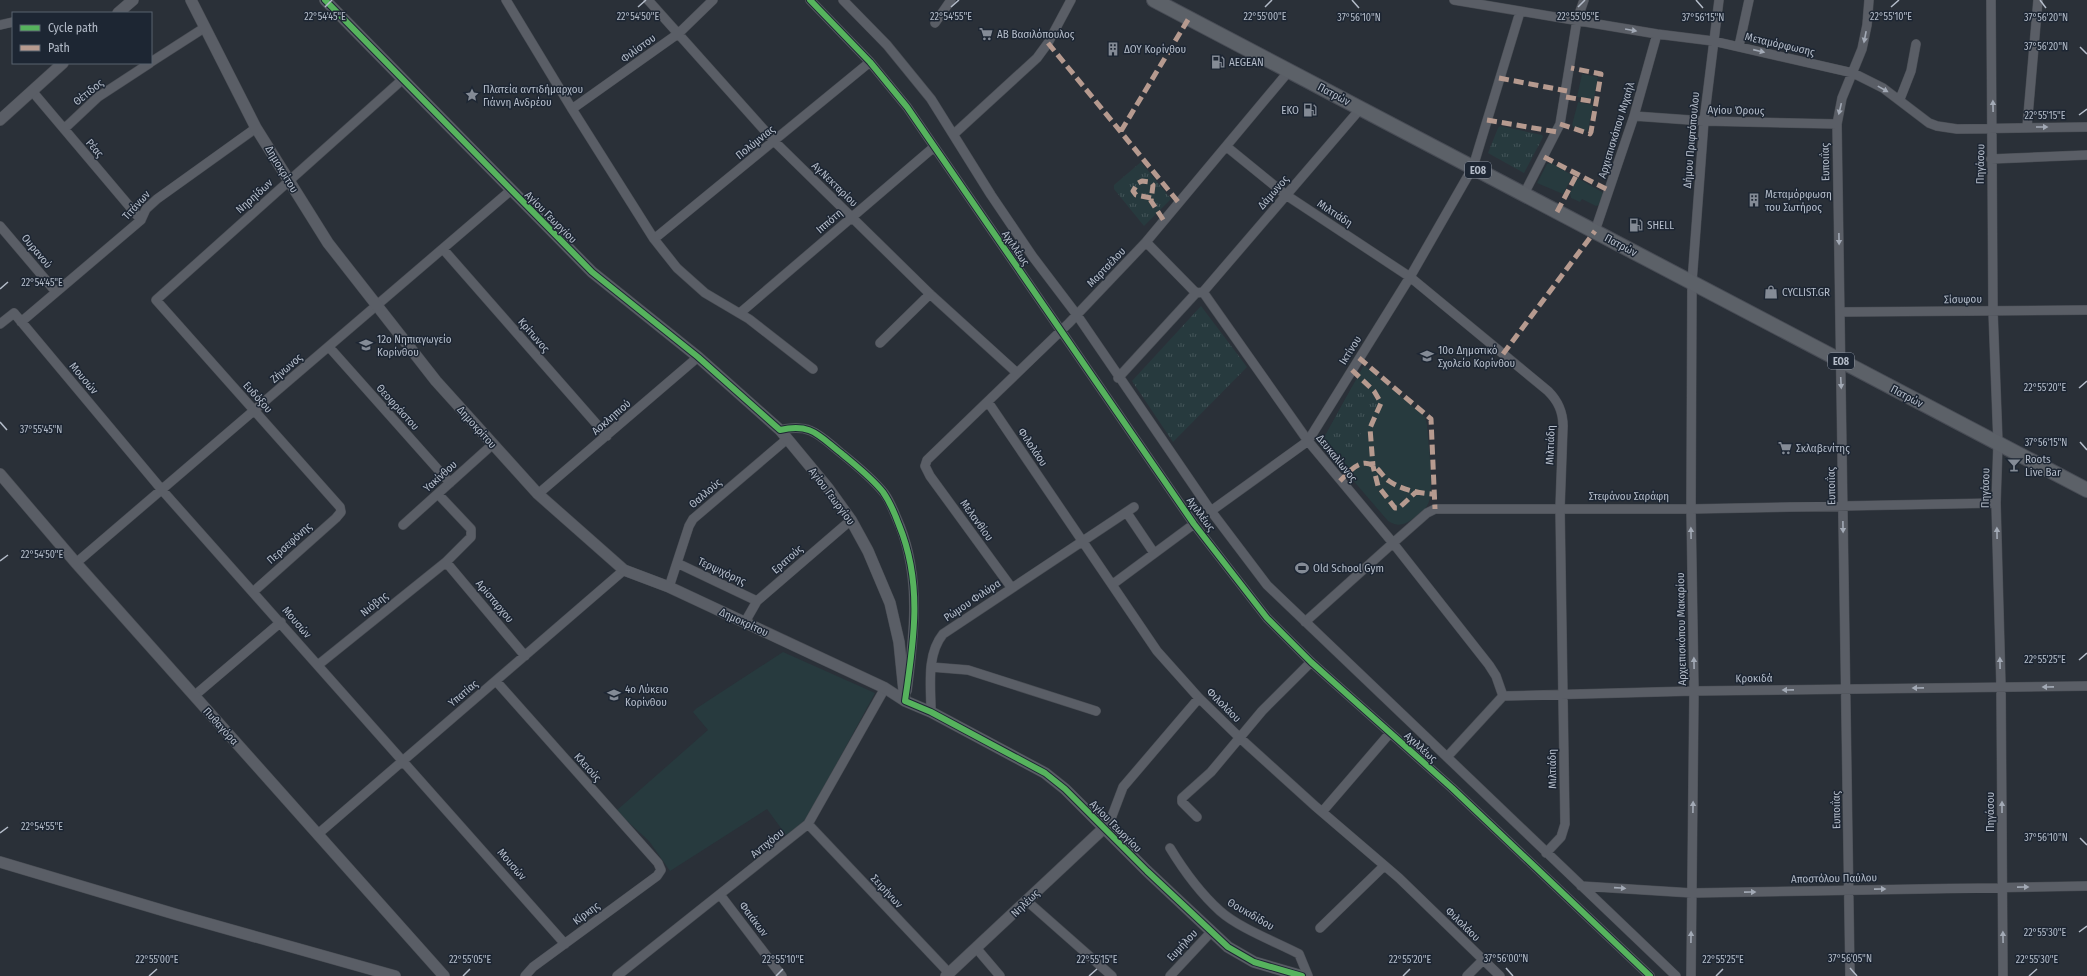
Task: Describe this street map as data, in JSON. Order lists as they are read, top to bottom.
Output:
{
  "streets": {
    "main road": ["Πατρών", "ΕΟ8"],
    "street": [
      "Μεταμόρφωσης",
      "Φιλίστου",
      "Θέτιδος",
      "Αγίου Όρους",
      "Αρχιεπισκόπου Μιχαήλ",
      "Δήμου Πριφτόπουλου",
      "Πολύμνιας",
      "Ρέας",
      "Ευποιΐας",
      "Πηγάσου",
      "Δημοκρίτου",
      "Αγ.Νεκταρίου",
      "Δάμωνος",
      "Νηρηίδων",
      "Τιτάνων",
      "Μιλτιάδη",
      "Αγίου Γεωργίου",
      "Ιππότη",
      "Αχιλλέως",
      "Ουρανού",
      "Μαρτσέλου",
      "Σίσυφου",
      "Κρίτωνος",
      "Ικτίνου",
      "Ζήνωνος",
      "Μουσών",
      "Ευδόξου",
      "Θεοφράστου",
      "Ασκληπιού",
      "Φιλολάου",
      "Δευκαλίωνος",
      "Υακίνθου",
      "Θαλλούς",
      "Στεφάνου Σαράφη",
      "Μελανθίου",
      "Περσεφόνης",
      "Ερατούς",
      "Τερψιχόρης",
      "Ρώμου Φιλύρα",
      "Αρίσταρχου",
      "Νιόβης",
      "Αρχιεπισκόπου Μακαρίου",
      "Κροκιδά",
      "Υπατίας",
      "Πυθαγόρα",
      "Κλειούς",
      "Αντιχόου",
      "Αποστόλου Παύλου",
      "Σειρήνων",
      "Νηλέως",
      "Κίρκης",
      "Θουκιδίδου",
      "Φαιάκων",
      "Ευμήλου"
    ]
  },
  "crossings": [
    ["Μεταμόρφωσης", "Αρχιεπισκόπου Μιχαήλ"],
    ["Μεταμόρφωσης", "Δήμου Πριφτόπουλου"],
    ["Μεταμόρφωσης", "Ευποιΐας"],
    ["Μεταμόρφωσης", "Πηγάσου"],
    ["Μεταμόρφωσης", "Ικτίνου"],
    ["Φιλίστου", "Αγ.Νεκταρίου"],
    ["Θέτιδος", "Ρέας"],
    ["Θέτιδος", "Δημοκρίτου"],
    ["Πατρών", "Αρχιεπισκόπου Μιχαήλ"],
    ["Πατρών", "Δήμου Πριφτόπουλου"],
    ["Πατρών", "Ευποιΐας"],
    ["Πατρών", "Πηγάσου"],
    ["Πατρών", "Δάμωνος"],
    ["Πατρών", "Μαρτσέλου"],
    ["Πατρών", "Ικτίνου"],
    ["Πατρών", "Αρχιεπισκόπου Μακαρίου"],
    ["Αγίου Όρους", "Αρχιεπισκόπου Μιχαήλ"],
    ["Αγίου Όρους", "Δήμου Πριφτόπουλου"],
    ["Αγίου Όρους", "Ευποιΐας"],
    ["Δήμου Πριφτόπουλου", "Αρχιεπισκόπου Μακαρίου"],
    ["Πολύμνιας", "Αγ.Νεκταρίου"],
    ["Πολύμνιας", "Αχιλλέως"],
    ["Ρέας", "Τιτάνων"],
    ["Ευποιΐας", "Σίσυφου"],
    ["Ευποιΐας", "Στεφάνου Σαράφη"],
    ["Ευποιΐας", "Κροκιδά"],
    ["Ευποιΐας", "Αποστόλου Παύλου"],
    ["Πηγάσου", "Σίσυφου"],
    ["Πηγάσου", "Στεφάνου Σαράφη"],
    ["Πηγάσου", "Κροκιδά"],
    ["Πηγάσου", "Αποστόλου Παύλου"],
    ["Δημοκρίτου", "Νηρηίδων"],
    ["Δημοκρίτου", "Τιτάνων"],
    ["Δημοκρίτου", "Αγίου Γεωργίου"],
    ["Δημοκρίτου", "Ζήνωνος"],
    ["Δημοκρίτου", "Ασκληπιού"],
    ["Δημοκρίτου", "Υακίνθου"],
    ["Δημοκρίτου", "Θαλλούς"],
    ["Δημοκρίτου", "Ερατούς"],
    ["Δημοκρίτου", "Υπατίας"],
    ["Δημοκρίτου", "Αντιχόου"],
    ["Αγ.Νεκταρίου", "Ιππότη"],
    ["Αγ.Νεκταρίου", "Μαρτσέλου"],
    ["Δάμωνος", "Μιλτιάδη"],
    ["Δάμωνος", "Αχιλλέως"],
    ["Δάμωνος", "Δευκαλίωνος"],
    ["Νηρηίδων", "Αγίου Γεωργίου"],
    ["Νηρηίδων", "Ευδόξου"],
    ["Τιτάνων", "Ουρανού"],
    ["Τιτάνων", "Μουσών"],
    ["Μιλτιάδη", "Αχιλλέως"],
    ["Μιλτιάδη", "Μαρτσέλου"],
    ["Μιλτιάδη", "Ικτίνου"],
    ["Μιλτιάδη", "Στεφάνου Σαράφη"],
    ["Μιλτιάδη", "Κροκιδά"],
    ["Αγίου Γεωργίου", "Ζήνωνος"],
    ["Αγίου Γεωργίου", "Ασκληπιού"],
    ["Αγίου Γεωργίου", "Θαλλούς"],
    ["Αγίου Γεωργίου", "Ερατούς"],
    ["Αγίου Γεωργίου", "Ρώμου Φιλύρα"],
    ["Αγίου Γεωργίου", "Νηλέως"],
    ["Αγίου Γεωργίου", "Ευμήλου"],
    ["Ιππότη", "Αχιλλέως"],
    ["Αχιλλέως", "Μαρτσέλου"],
    ["Αχιλλέως", "Ικτίνου"],
    ["Αχιλλέως", "Στεφάνου Σαράφη"],
    ["Αχιλλέως", "Αποστόλου Παύλου"],
    ["Μαρτσέλου", "Φιλολάου"],
    ["Μαρτσέλου", "Δευκαλίωνος"],
    ["Μαρτσέλου", "Μελανθίου"],
    ["Κρίτωνος", "Ζήνωνος"],
    ["Κρίτωνος", "Ασκληπιού"],
    ["Ικτίνου", "Δευκαλίωνος"],
    ["Ζήνωνος", "Μουσών"],
    ["Ζήνωνος", "Ευδόξου"],
    ["Ζήνωνος", "Θεοφράστου"],
    ["Ζήνωνος", "Πυθαγόρα"],
    ["Μουσών", "Περσεφόνης"],
    ["Μουσών", "Νιόβης"],
    ["Μουσών", "Υπατίας"],
    ["Μουσών", "Κίρκης"],
    ["Ευδόξου", "Περσεφόνης"],
    ["Θεοφράστου", "Υακίνθου"],
    ["Φιλολάου", "Ρώμου Φιλύρα"],
    ["Δευκαλίωνος", "Στεφάνου Σαράφη"],
    ["Δευκαλίωνος", "Κροκιδά"],
    ["Υακίνθου", "Νιόβης"],
    ["Θαλλούς", "Τερψιχόρης"],
    ["Στεφάνου Σαράφη", "Αρχιεπισκόπου Μακαρίου"],
    ["Μελανθίου", "Ρώμου Φιλύρα"],
    ["Ερατούς", "Τερψιχόρης"],
    ["Αρίσταρχου", "Νιόβης"],
    ["Αρίσταρχου", "Υπατίας"],
    ["Αρχιεπισκόπου Μακαρίου", "Κροκιδά"],
    ["Αρχιεπισκόπου Μακαρίου", "Αποστόλου Παύλου"],
    ["Υπατίας", "Πυθαγόρα"],
    ["Υπατίας", "Κλειούς"],
    ["Κλειούς", "Κίρκης"],
    ["Αντιχόου", "Σειρήνων"],
    ["Αντιχόου", "Φαιάκων"],
    ["Σειρήνων", "Νηλέως"]
  ],
  "one_way": [
    "Μεταμόρφωσης",
    "Ευποιΐας",
    "Πηγάσου",
    "Αρχιεπισκόπου Μακαρίου",
    "Κροκιδά",
    "Αποστόλου Παύλου"
  ],
  "places": {
    "supermarket": ["ΑΒ Βασιλόπουλος", "Σκλαβενίτης"],
    "building": ["ΔΟΥ Κορίνθου", "Μεταμόρφωση του Σωτήρος"],
    "fuel station": ["AEGEAN", "EKO", "SHELL"],
    "place": ["Πλατεία αντιδήμαρχου Γιάννη Ανδρέου"],
    "shop": ["CYCLIST.GR"],
    "school or university": ["12ο Νηπιαγωγείο Κορίνθου", "10ο Δημοτικό Σχολείο Κορίνθου", "4ο Λύκειο Κορίνθου"],
    "bar": ["Roots Live Bar"],
    "sports": ["Old School Gym"]
  },
  "legend": ["Cycle path", "Path"],
  "coordinates": [
    "22°54'45\"E",
    "22°54'50\"E",
    "22°54'55\"E",
    "22°55'00\"E",
    "22°55'05\"E",
    "22°55'10\"E",
    "37°56'15\"N",
    "37°56'10\"N",
    "37°56'20\"N",
    "22°55'15\"E",
    "22°55'20\"E",
    "37°55'45\"N",
    "22°55'25\"E",
    "22°55'30\"E",
    "37°56'00\"N",
    "37°56'05\"N"
  ]
}
